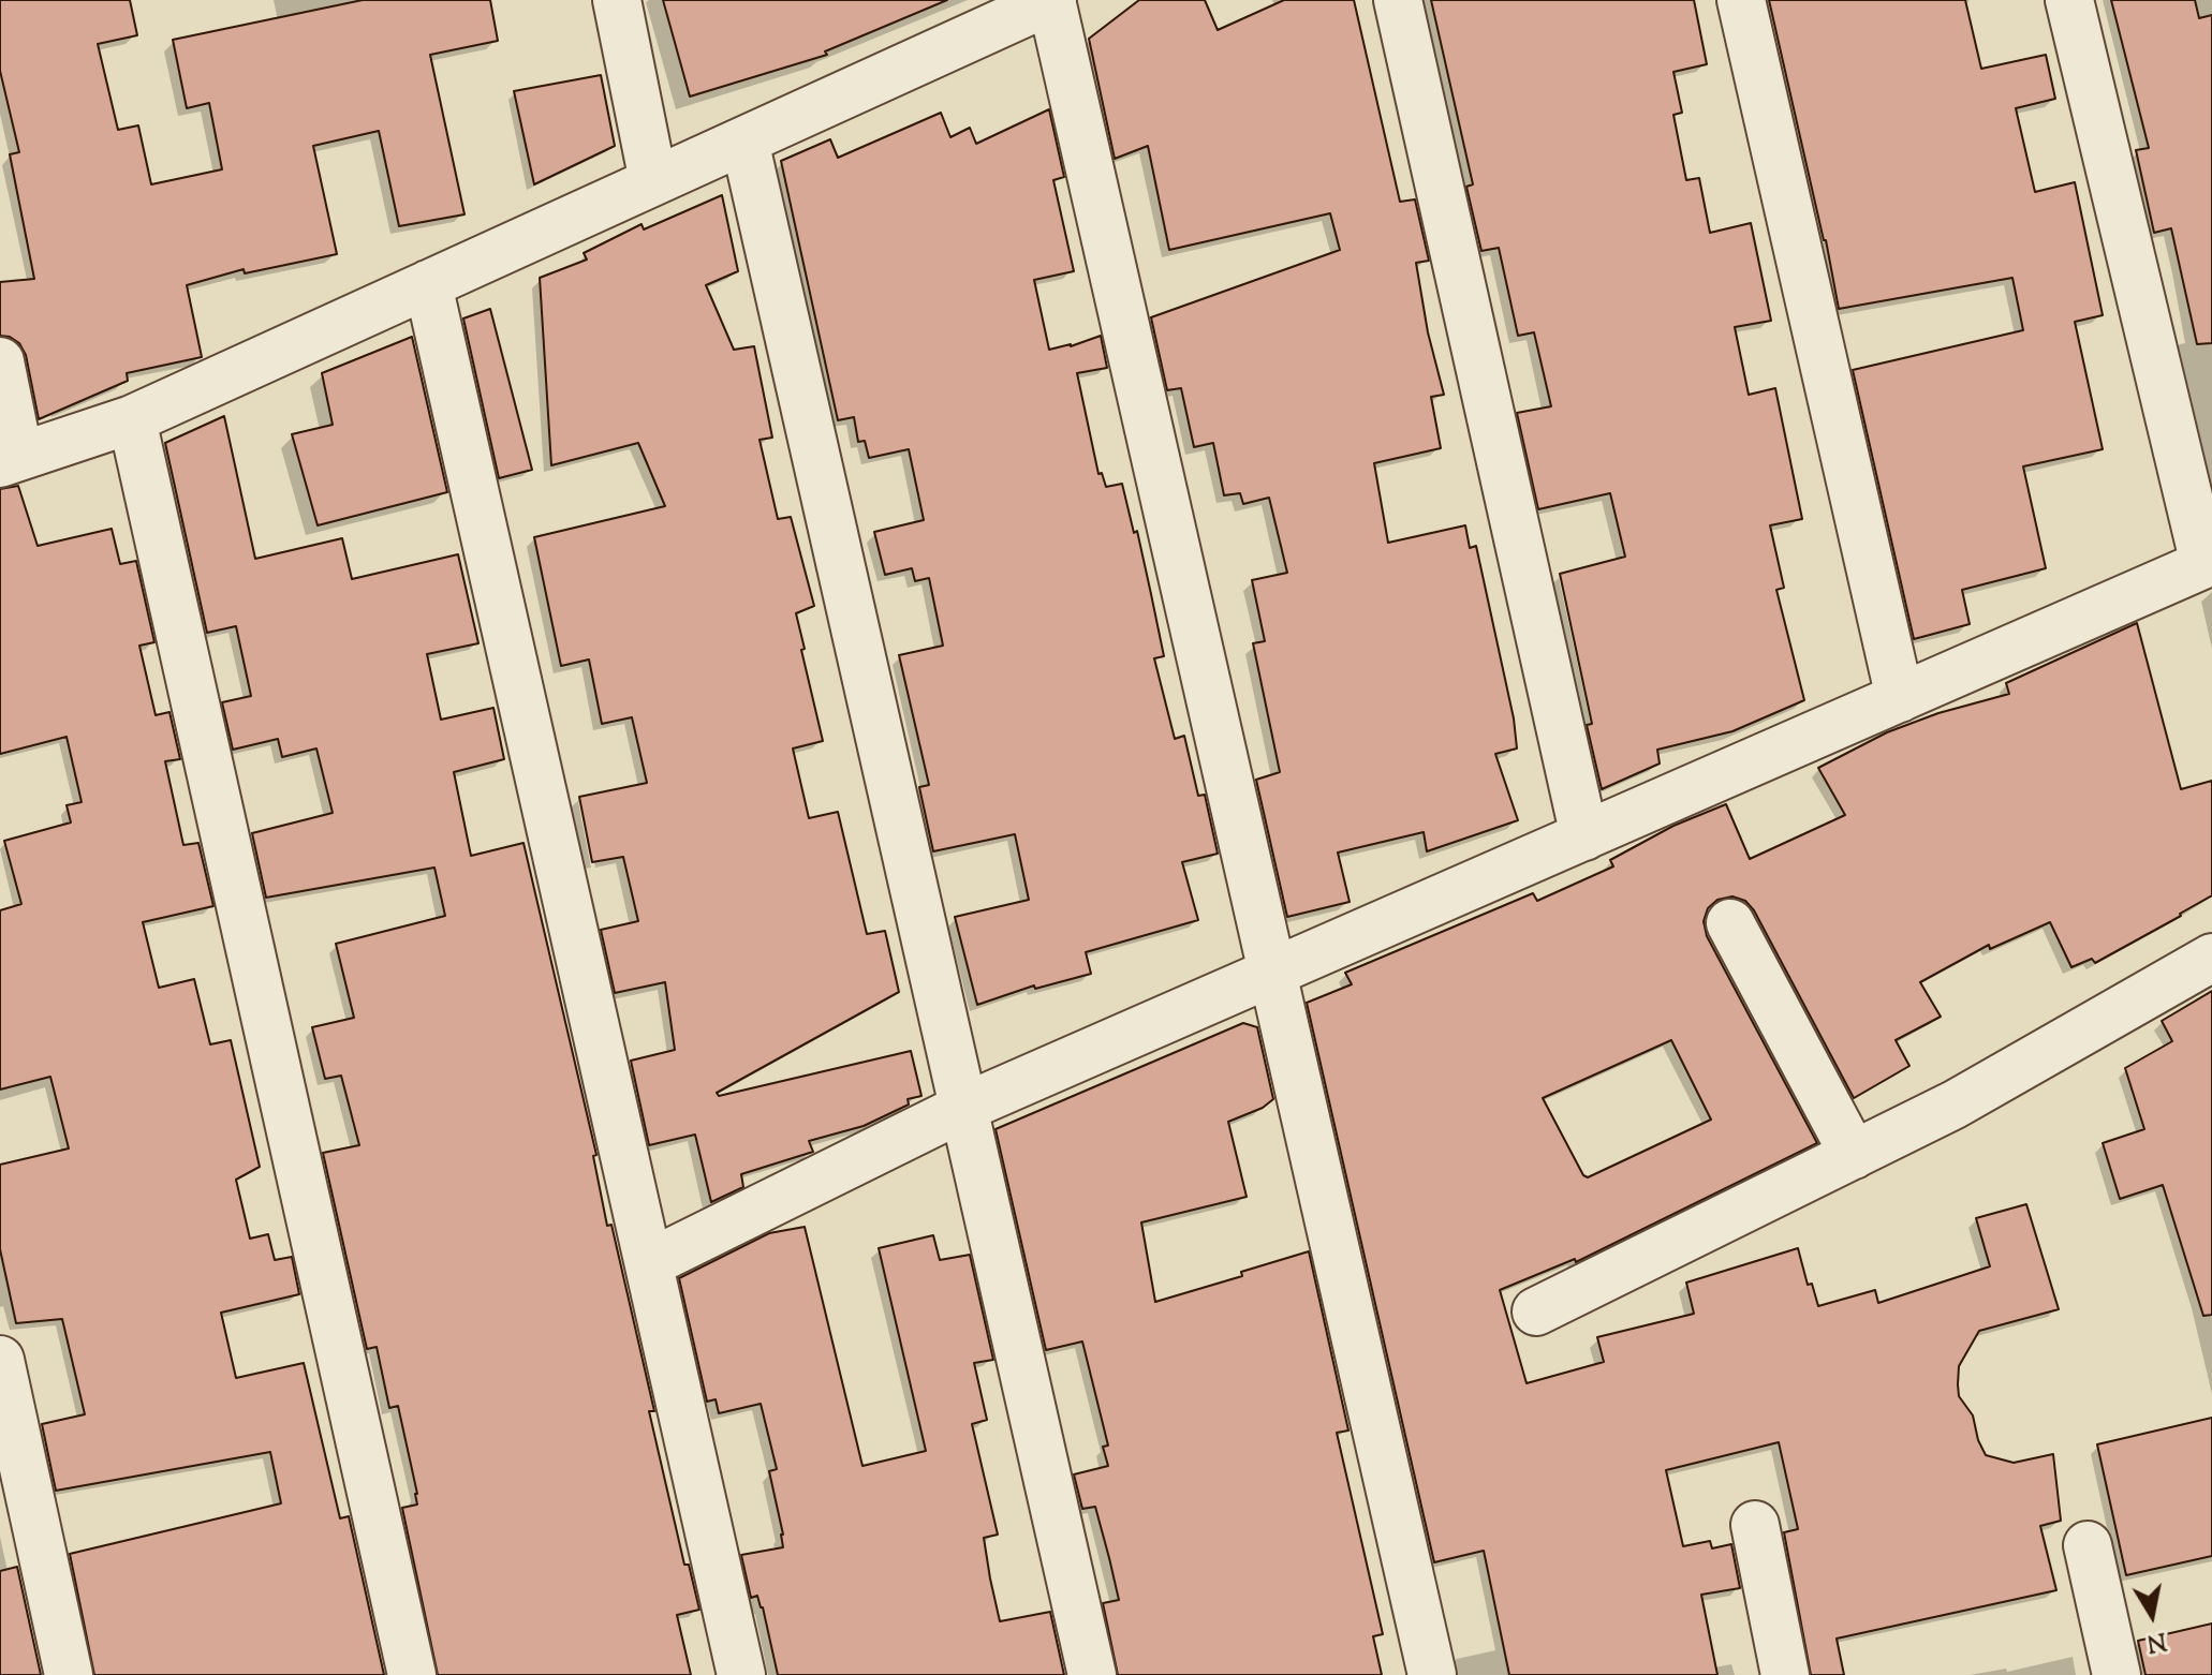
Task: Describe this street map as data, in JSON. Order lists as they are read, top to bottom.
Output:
{
  "north": "bottom"
}
